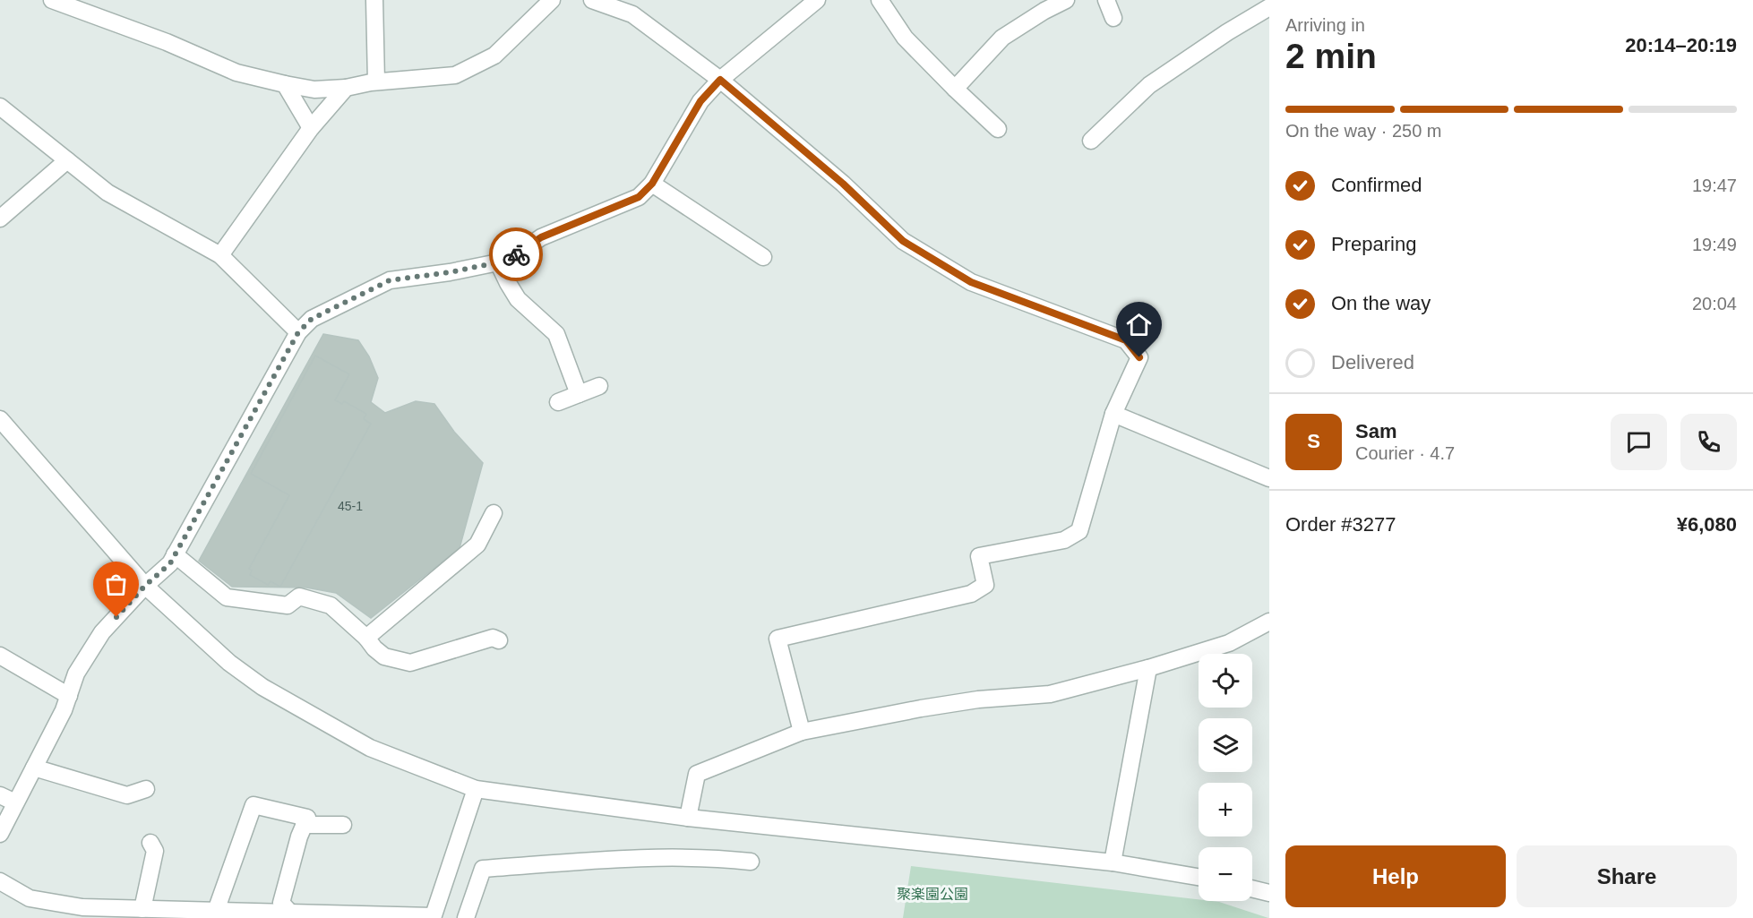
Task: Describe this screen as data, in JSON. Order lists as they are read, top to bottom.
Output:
{
  "parks": ["聚楽園公園"],
  "house_numbers": ["45-1"],
  "page": {
    "heading": ["2 min", "Arriving in", "20:14–20:19"],
    "panel": [
      "Sam",
      "Courier · 4.7",
      "Order #3277",
      "¥6,080"
    ],
    "bar": "On the way · 250 m",
    "list": [
      ["Confirmed", "19:47"],
      ["Preparing", "19:49"],
      ["On the way", "20:04"],
      "Delivered"
    ],
    "round": "S",
    "map_buttons": ["+", "−"],
    "buttons": ["Help", "Share"]
  }
}
